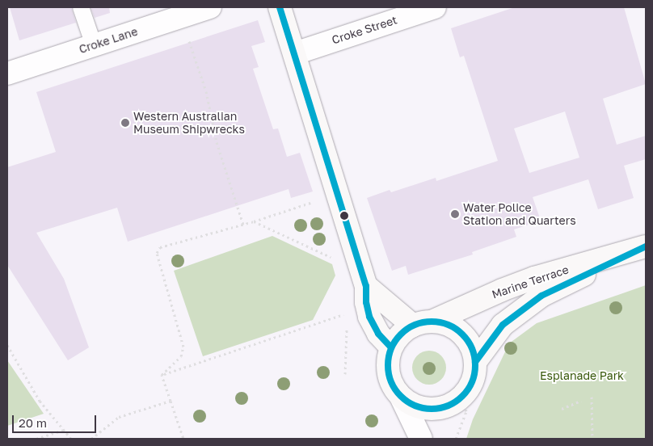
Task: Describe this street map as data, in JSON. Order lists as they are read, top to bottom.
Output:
{
  "streets": {
    "street": ["Croke Street", "Croke Lane", "Marine Terrace"]
  },
  "parks": ["Esplanade Park"],
  "places": ["Western Australian Museum Shipwrecks", "Water Police Station and Quarters"],
  "scale_bar": "20 m"
}
